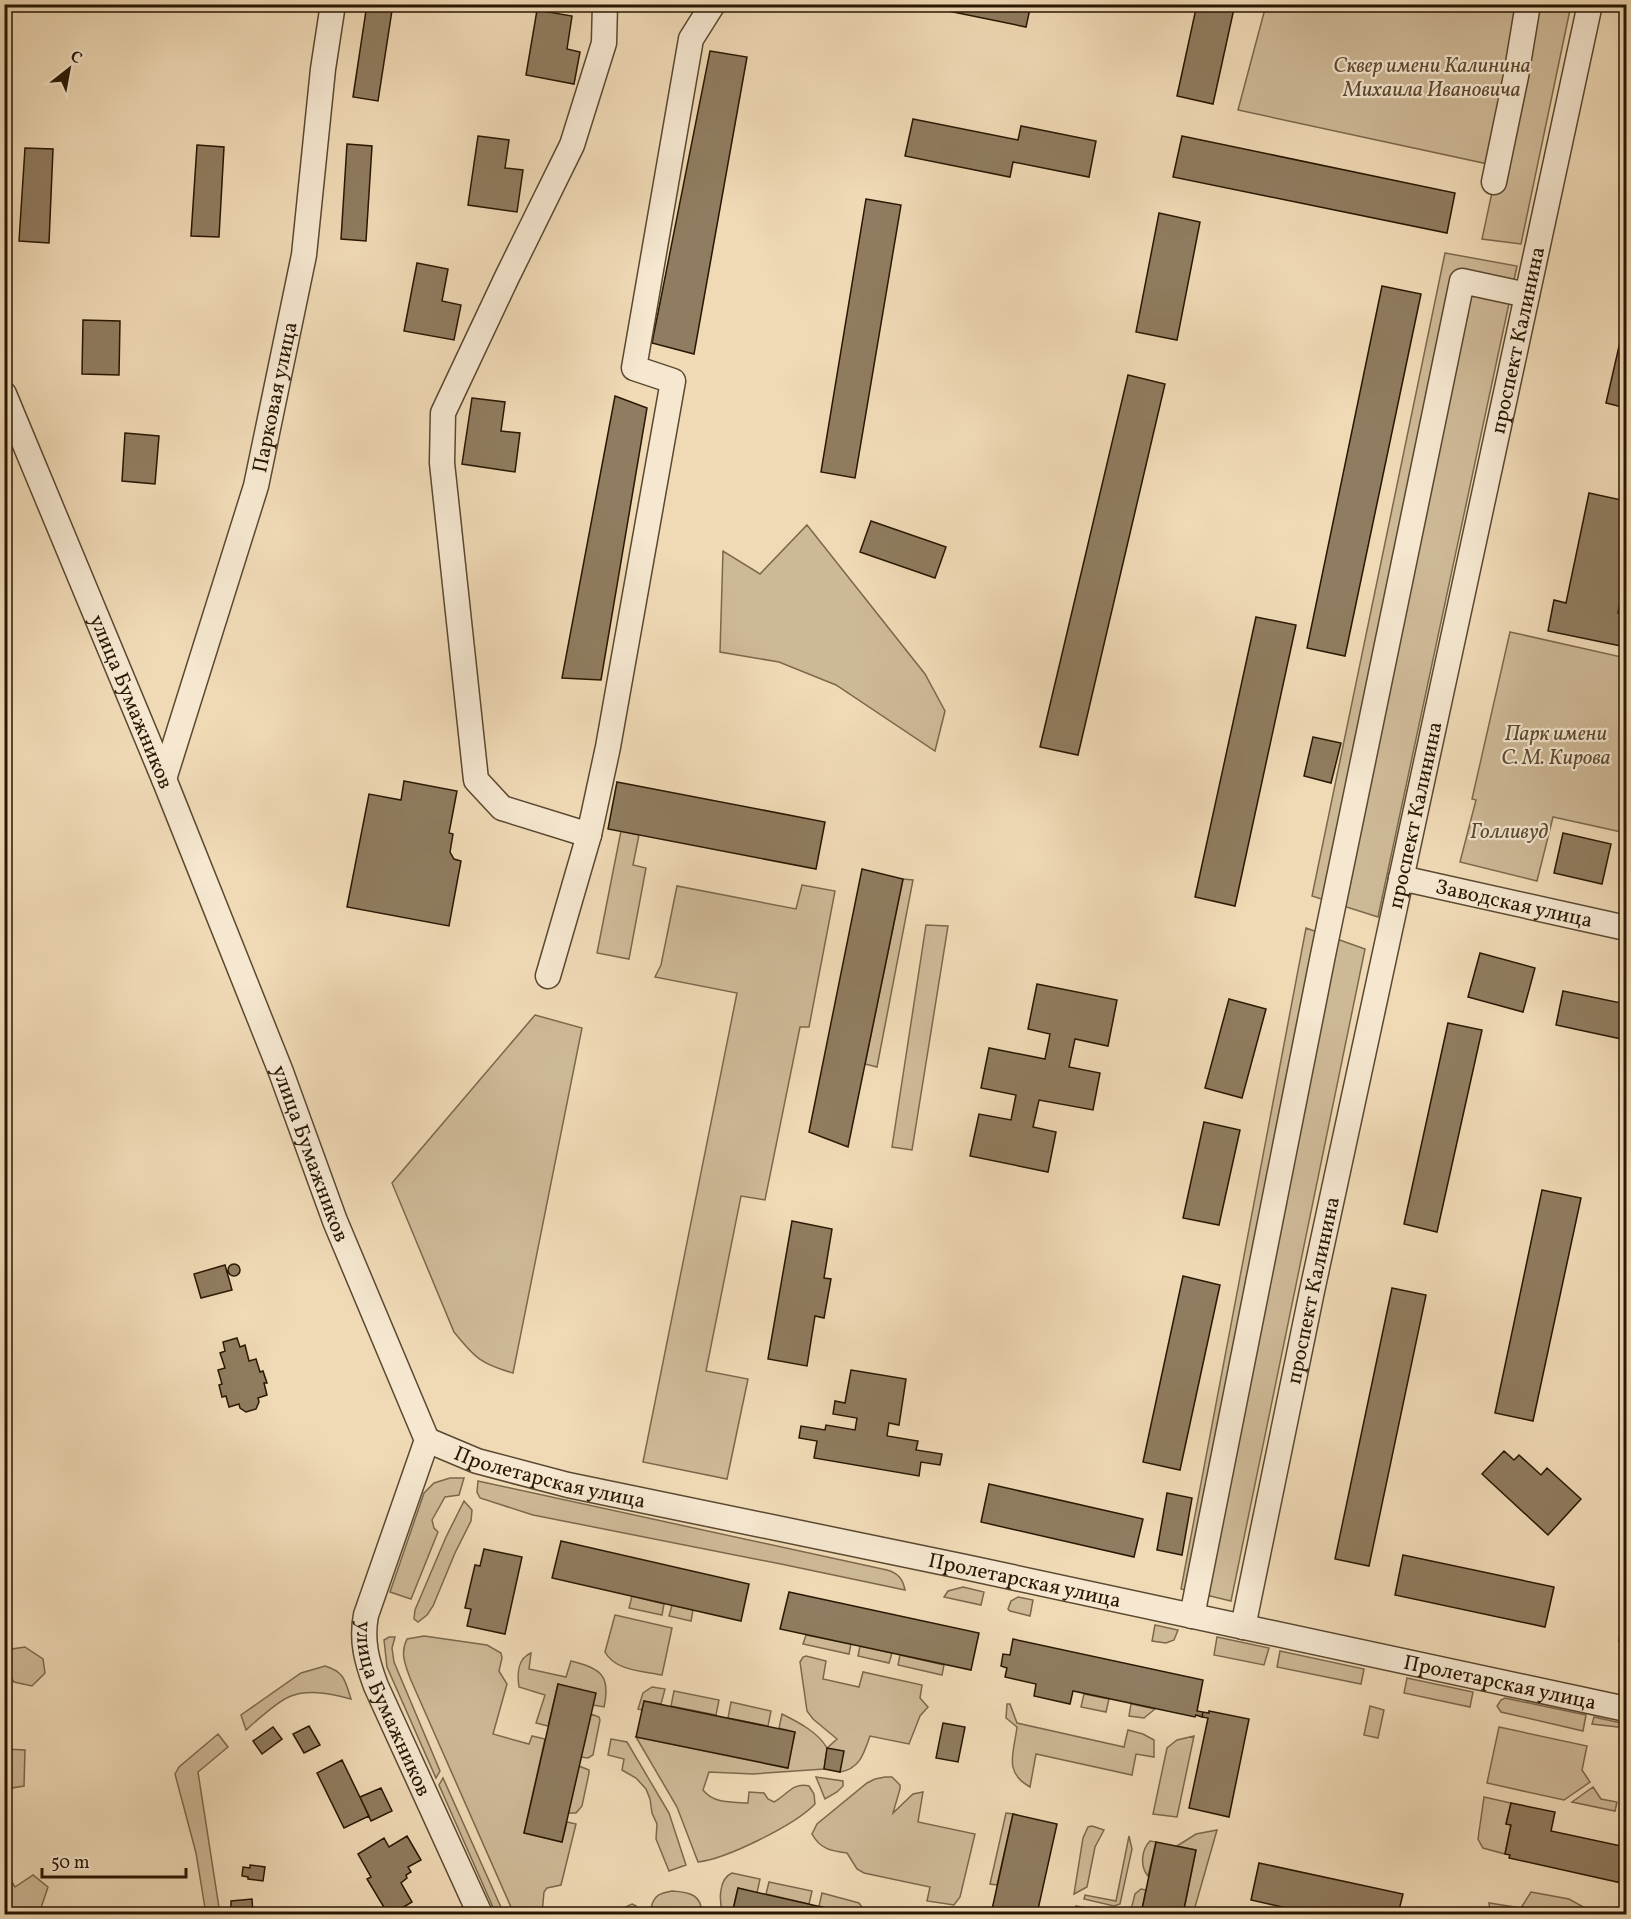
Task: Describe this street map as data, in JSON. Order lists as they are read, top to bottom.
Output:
{
  "streets": {
    "street": [
      "проспект Калинина",
      "Парковая улица",
      "улица Бумажников",
      "Заводская улица",
      "Пролетарская улица"
    ]
  },
  "crossings": [
    ["проспект Калинина", "Заводская улица"],
    ["проспект Калинина", "Пролетарская улица"],
    ["Парковая улица", "улица Бумажников"],
    ["улица Бумажников", "Пролетарская улица"]
  ],
  "parks": ["Сквер имени Калинина Михаила Ивановича", "Парк имени С. М. Кирова", "Голливуд"],
  "scale_bar": "50 m",
  "north": "top right"
}
